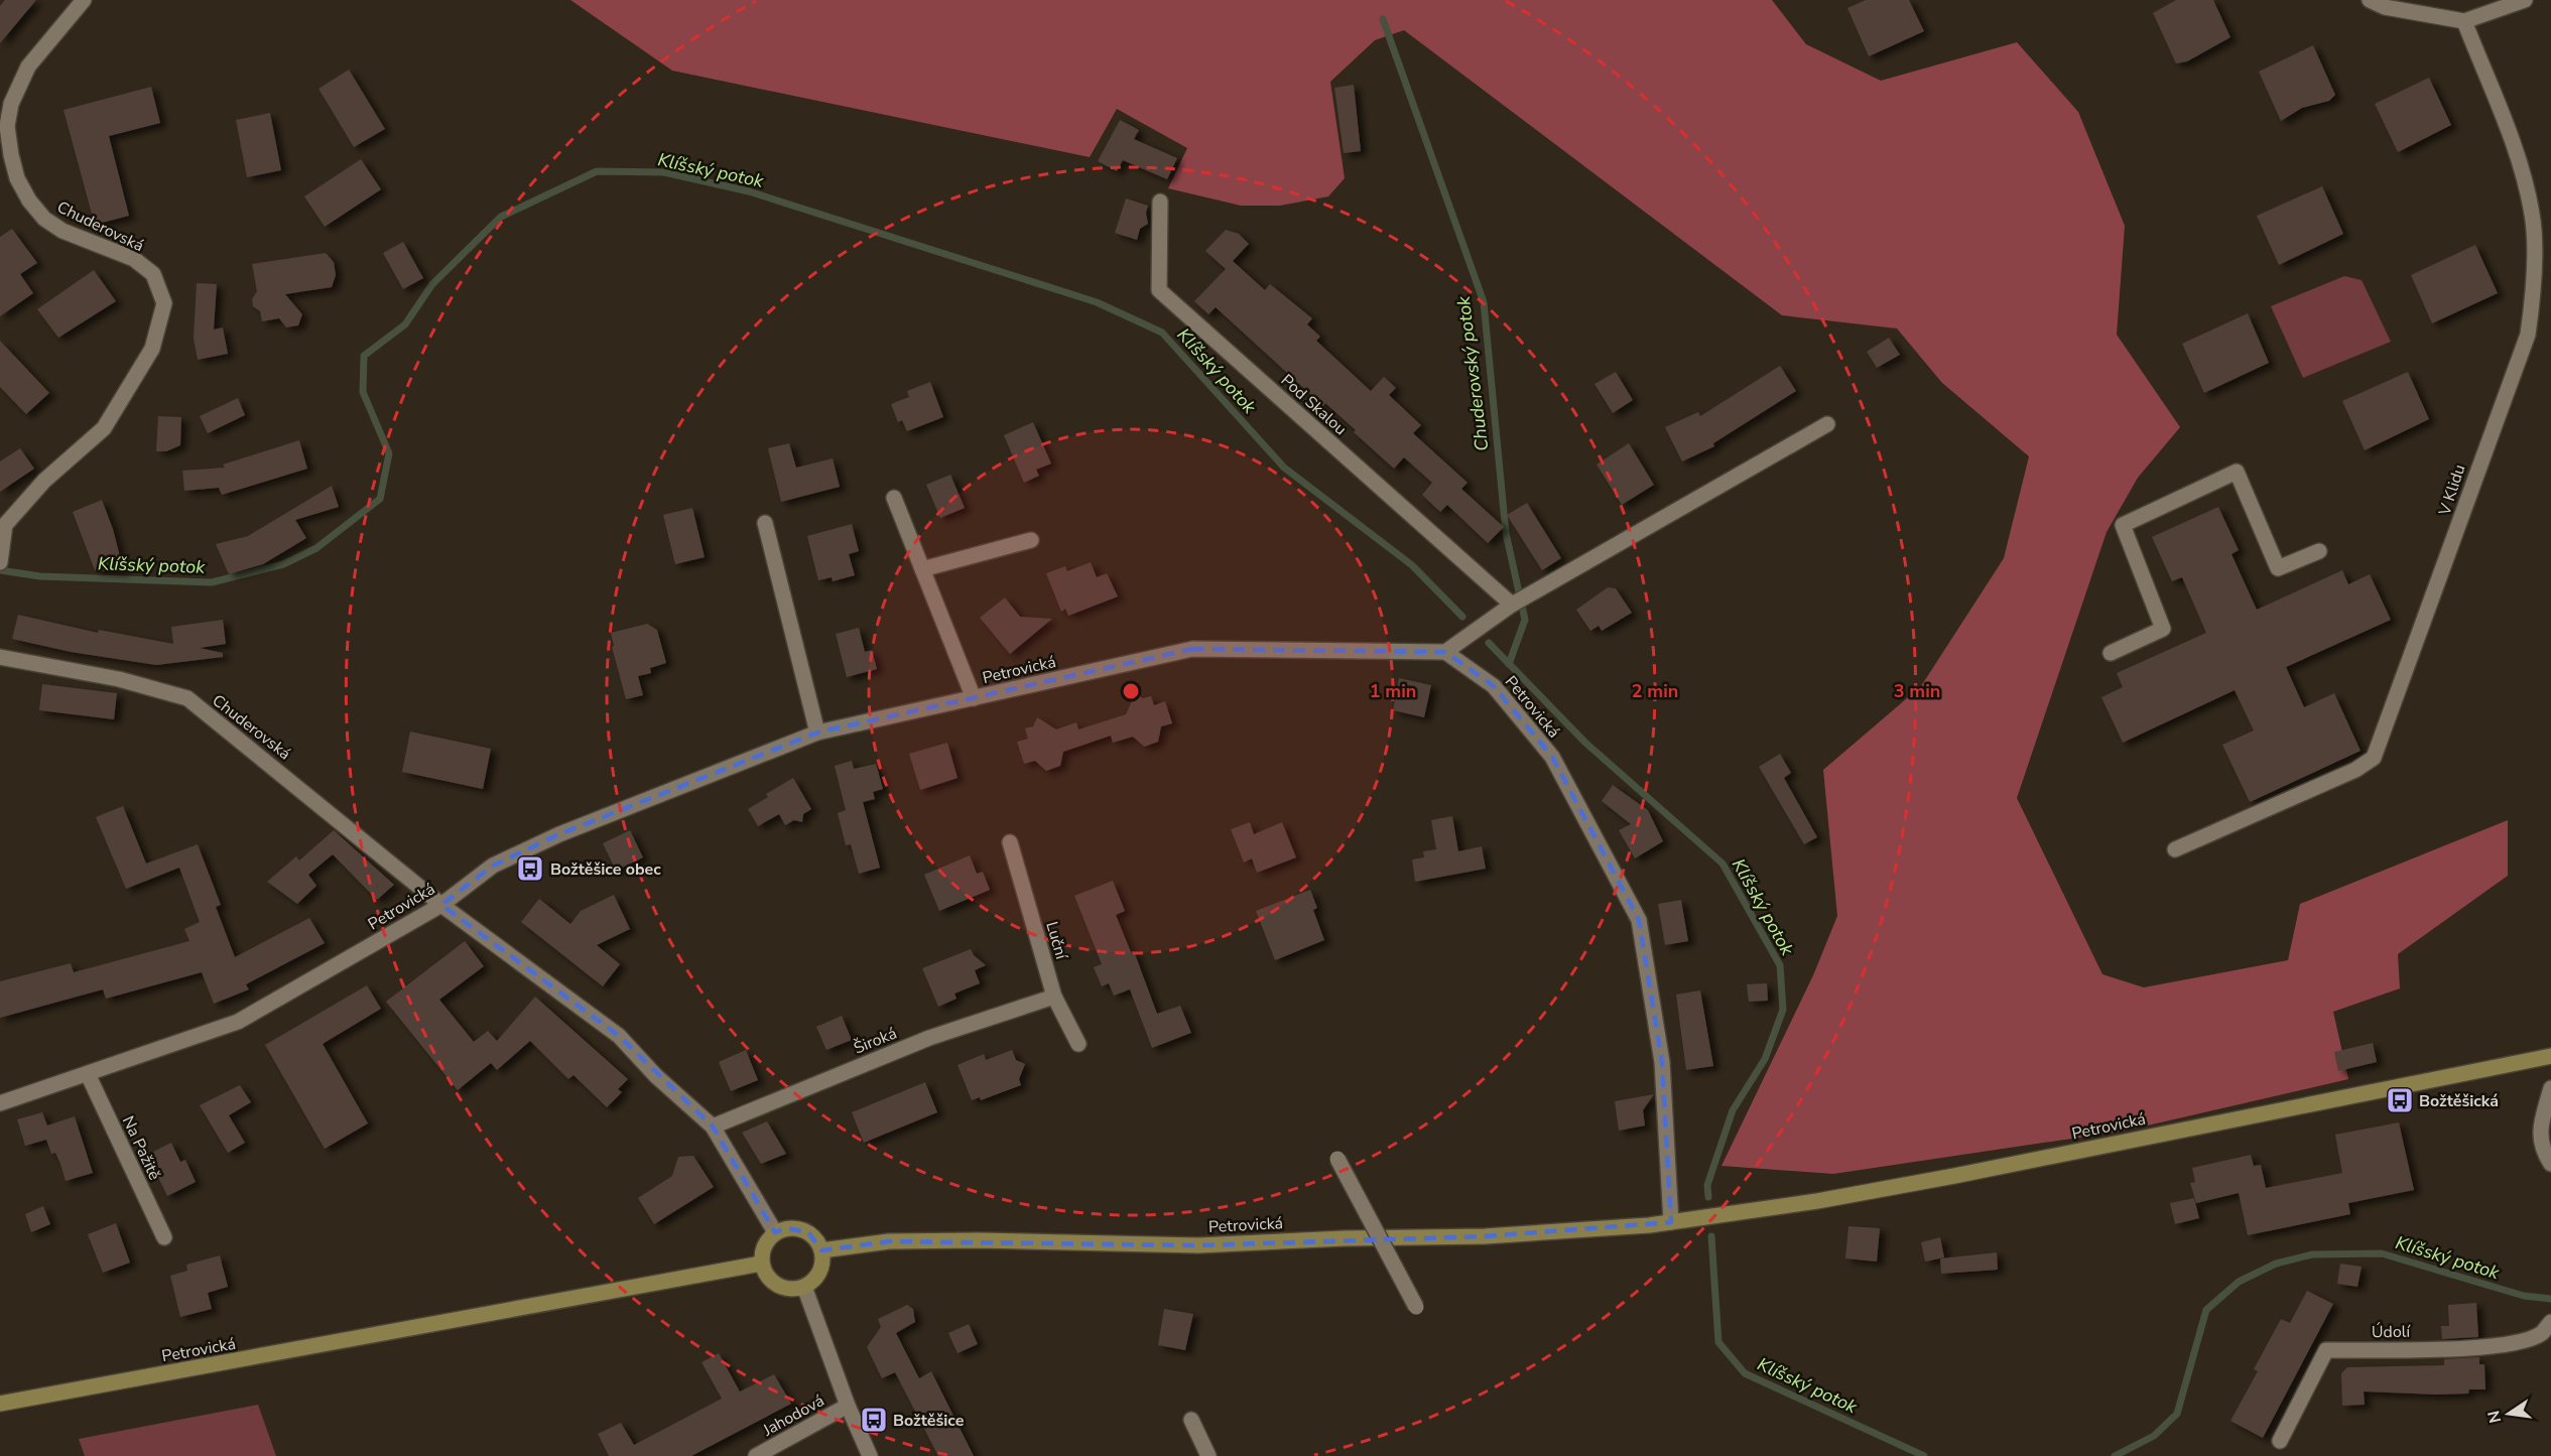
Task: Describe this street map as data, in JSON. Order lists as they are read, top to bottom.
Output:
{
  "streets": {
    "main road": ["Petrovická"],
    "street": [
      "Chuderovská",
      "Pod Skalou",
      "V Klidu",
      "Luční",
      "Široká",
      "Na Pažitě",
      "Údolí",
      "Jahodová"
    ]
  },
  "crossings": [
    ["Chuderovská", "Petrovická"],
    ["Petrovická", "Na Pažitě"],
    ["Luční", "Široká"]
  ],
  "water": ["Klíšský potok", "Chuderovský potok"],
  "places": {
    "bus stop": ["Božtěšice obec", "Božtěšická", "Božtěšice"]
  },
  "north": "left",
  "rings": ["1 min", "2 min", "3 min"]
}
